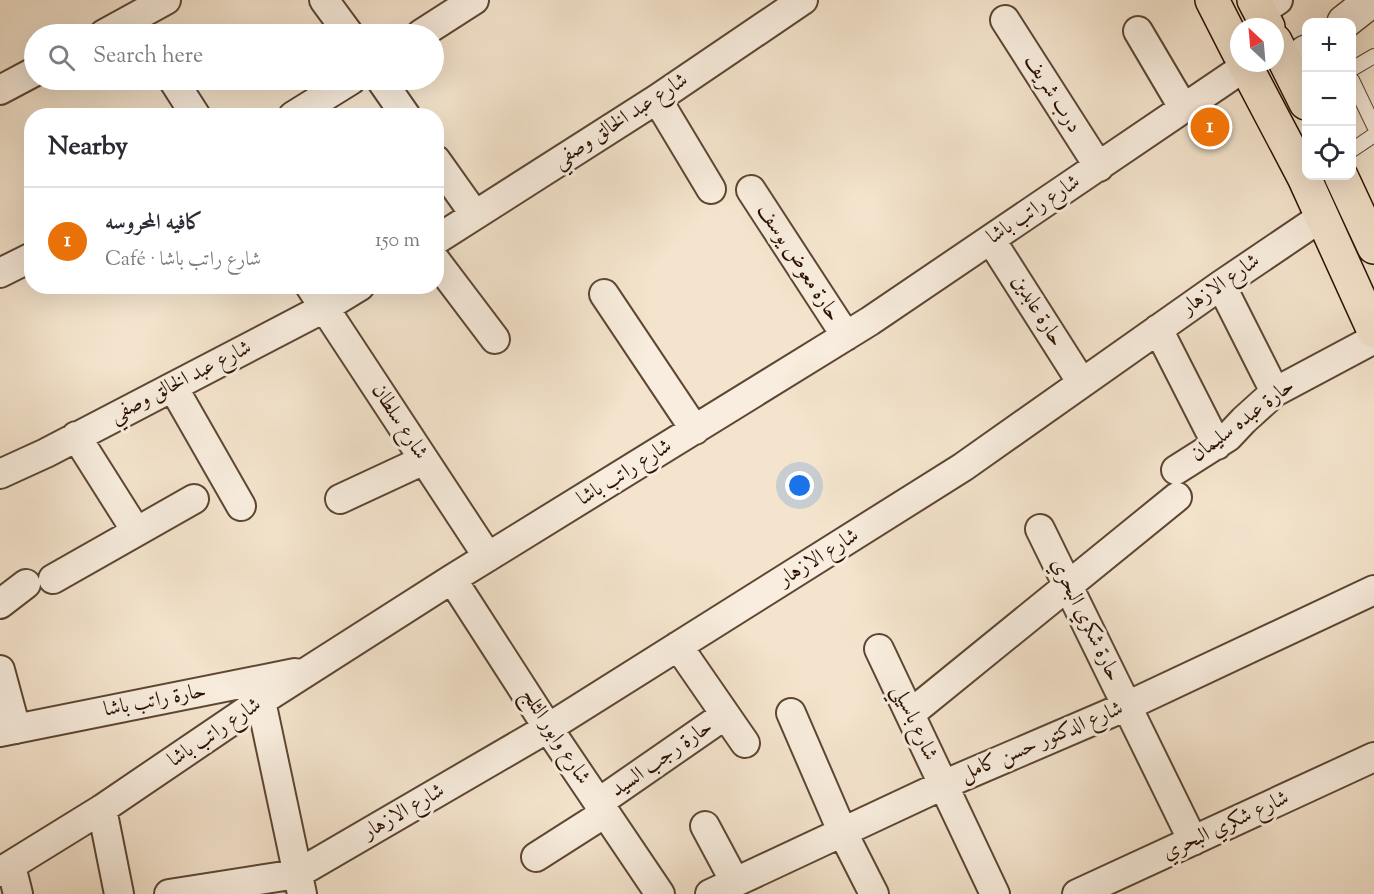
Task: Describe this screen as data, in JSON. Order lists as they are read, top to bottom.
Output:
{
  "streets": {
    "street": [
      "درب شريف",
      "شارع عبد الخالق وصفي",
      "شارع راتب باشا",
      "حارة معوض يوسف",
      "شارع الازهار",
      "حارة عابدين",
      "حارة عبده سليمان",
      "شارع سلطان",
      "حارة شكري البحري",
      "حارة راتب باشا",
      "شارع باسيلي",
      "شارع وابور الثلج",
      "شارع الدكتور حسن كامل",
      "حارة رجب السيد",
      "شارع شكري البحري"
    ]
  },
  "crossings": [
    ["درب شريف", "شارع راتب باشا"],
    ["شارع عبد الخالق وصفي", "شارع سلطان"],
    ["شارع راتب باشا", "حارة معوض يوسف"],
    ["شارع راتب باشا", "حارة عابدين"],
    ["شارع راتب باشا", "شارع سلطان"],
    ["شارع راتب باشا", "حارة راتب باشا"],
    ["شارع راتب باشا", "شارع وابور الثلج"],
    ["شارع الازهار", "حارة عابدين"],
    ["شارع الازهار", "شارع وابور الثلج"],
    ["حارة عبده سليمان", "حارة شكري البحري"],
    ["حارة عبده سليمان", "شارع باسيلي"],
    ["حارة شكري البحري", "شارع الدكتور حسن كامل"],
    ["حارة شكري البحري", "شارع شكري البحري"],
    ["شارع باسيلي", "شارع الدكتور حسن كامل"],
    ["شارع وابور الثلج", "حارة رجب السيد"]
  ],
  "north": "top left",
  "page": {
    "map_buttons": ["+", "−"],
    "search": "Search here",
    "pins": "1",
    "heading": "Nearby",
    "list": [
      {
        "mark": "1",
        "name": "كافيه المحروسه",
        "note": "Café · شارع راتب باشا",
        "value": "150 m"
      }
    ]
  }
}
